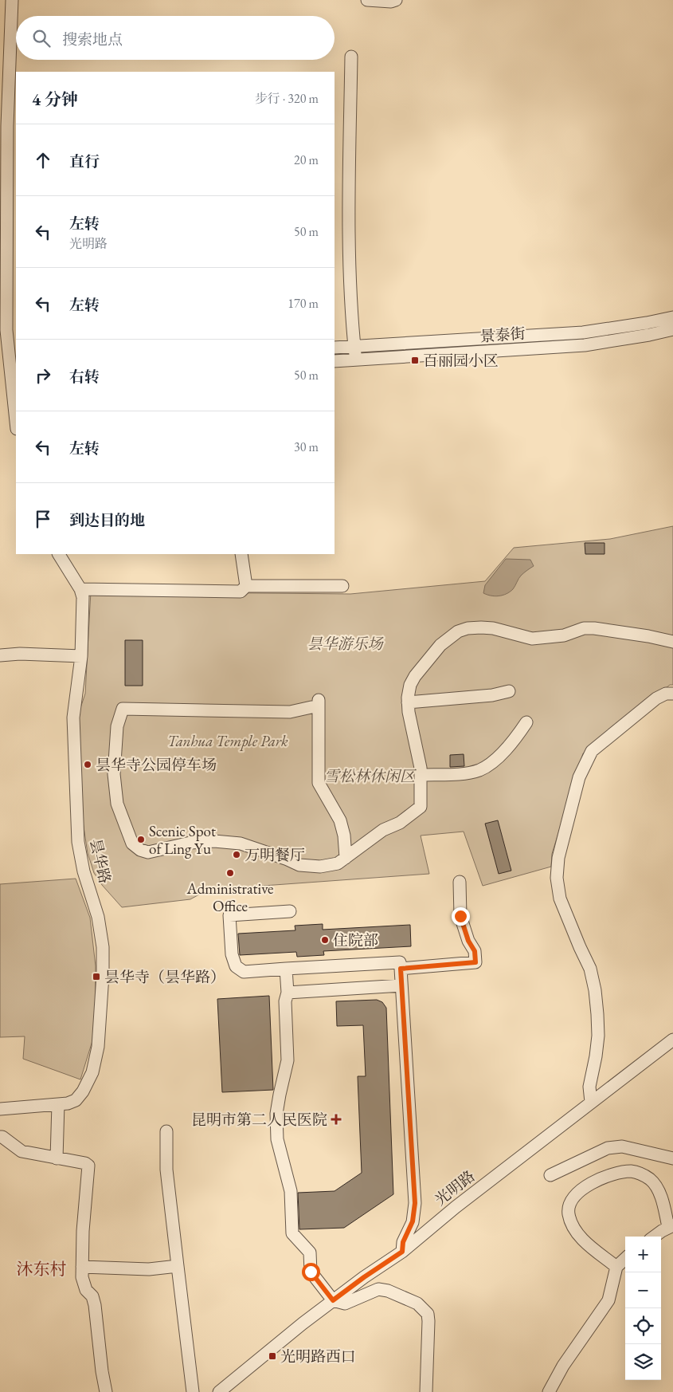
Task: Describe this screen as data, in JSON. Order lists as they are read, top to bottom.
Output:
{
  "streets": {
    "street": ["景泰街", "昙华路", "光明路"]
  },
  "districts": ["沐东村"],
  "parks": ["昙华游乐场", "Tanhua Temple Park", "雪松林休闲区"],
  "places": {
    "transit": ["百丽园小区", "昙华寺（昙华路）", "光明路西口"],
    "other": [
      "昙华寺公园停车场",
      "Scenic Spot of Ling Yu",
      "万明餐厅",
      "Administrative Office",
      "住院部"
    ],
    "health": ["昆明市第二人民医院"]
  },
  "page": {
    "search": "搜索地点",
    "heading": ["4 分钟", "步行 · 320 m"],
    "list": [
      ["直行", "20 m"],
      ["左转", "光明路", "50 m"],
      ["左转", "170 m"],
      ["右转", "50 m"],
      ["左转", "30 m"],
      "到达目的地"
    ],
    "map_buttons": ["+", "−"]
  }
}
